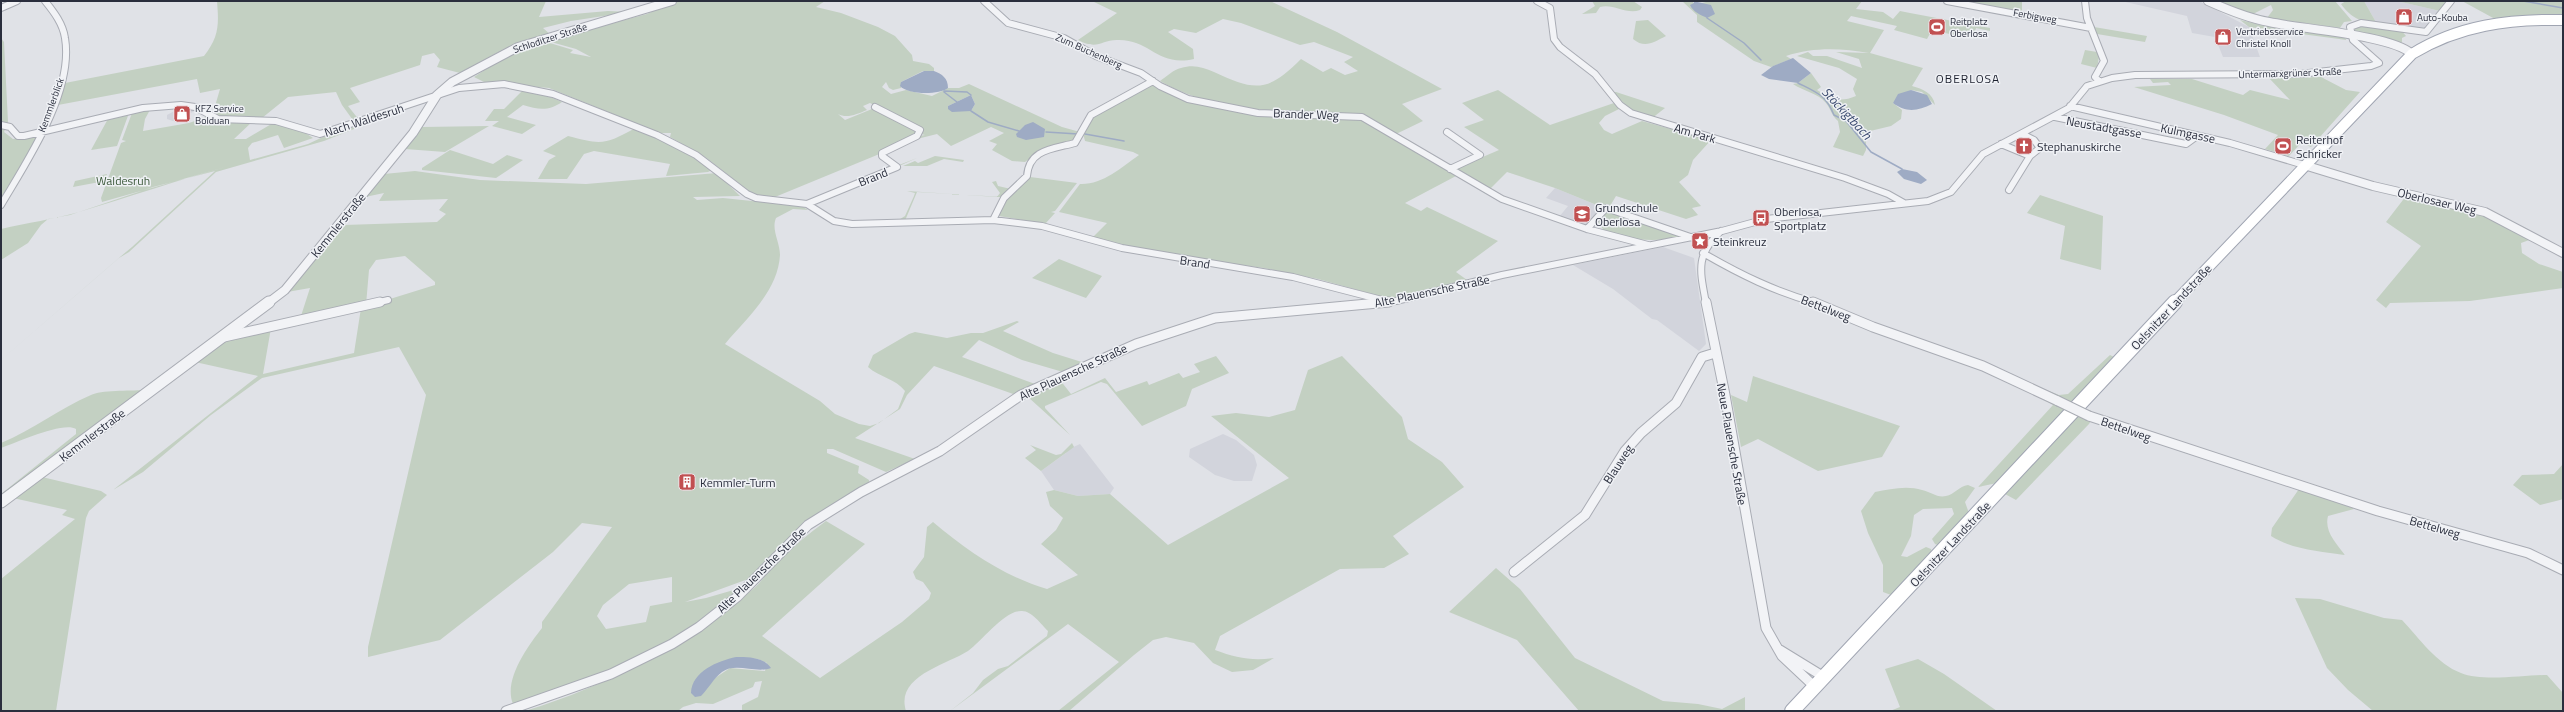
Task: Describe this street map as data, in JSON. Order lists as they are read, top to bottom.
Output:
{
  "streets": {
    "main road": ["Oelsnitzer Landstraße"],
    "street": [
      "Ferbigweg",
      "Schloditzer Straße",
      "Zum Buchenberg",
      "Untermarxgrüner Straße",
      "Kemmlerblick",
      "Brander Weg",
      "Nach Waldesruh",
      "Neustadtgasse",
      "Am Park",
      "Kulmgasse",
      "Brand",
      "Oberlosaer Weg",
      "Kemmlerstraße",
      "Alte Plauensche Straße",
      "Bettelweg",
      "Neue Plauensche Straße",
      "Blauweg"
    ]
  },
  "crossings": [
    ["Schloditzer Straße", "Nach Waldesruh"],
    ["Schloditzer Straße", "Kemmlerstraße"],
    ["Zum Buchenberg", "Brander Weg"],
    ["Untermarxgrüner Straße", "Kulmgasse"],
    ["Untermarxgrüner Straße", "Neue Plauensche Straße"],
    ["Kemmlerblick", "Nach Waldesruh"],
    ["Brander Weg", "Alte Plauensche Straße"],
    ["Nach Waldesruh", "Brand"],
    ["Nach Waldesruh", "Kemmlerstraße"],
    ["Neustadtgasse", "Kulmgasse"],
    ["Neustadtgasse", "Neue Plauensche Straße"],
    ["Am Park", "Neue Plauensche Straße"],
    ["Kulmgasse", "Oberlosaer Weg"],
    ["Kulmgasse", "Oelsnitzer Landstraße"],
    ["Kulmgasse", "Neue Plauensche Straße"],
    ["Brand", "Alte Plauensche Straße"],
    ["Oberlosaer Weg", "Oelsnitzer Landstraße"],
    ["Alte Plauensche Straße", "Neue Plauensche Straße"],
    ["Oelsnitzer Landstraße", "Neue Plauensche Straße"],
    ["Bettelweg", "Neue Plauensche Straße"],
    ["Neue Plauensche Straße", "Blauweg"]
  ],
  "districts": ["OBERLOSA"],
  "water": ["Stöckigtbach"],
  "parks": ["Waldesruh"],
  "places": {
    "shop": ["Auto-Kouba", "Vertriebsservice Christel Knoll", "KFZ Service Bolduan"],
    "sports": ["Reitplatz Oberlosa", "Reiterhof Schricker"],
    "church": ["Stephanuskirche"],
    "school or university": ["Grundschule Oberlosa"],
    "bus stop": ["Oberlosa, Sportplatz"],
    "place": ["Steinkreuz"],
    "building": ["Kemmler-Turm"]
  }
}
